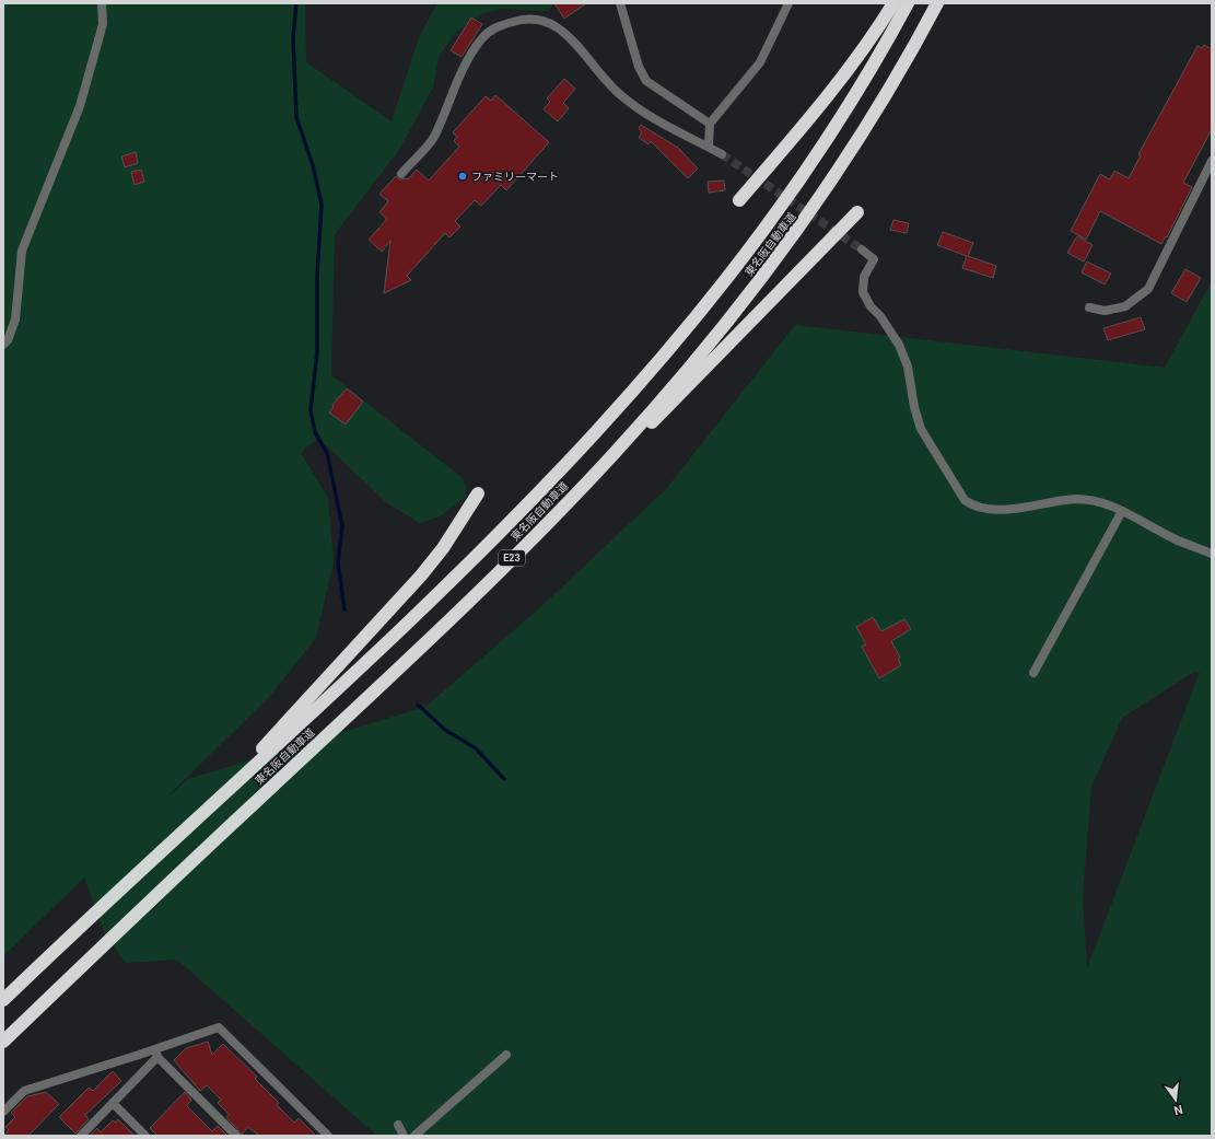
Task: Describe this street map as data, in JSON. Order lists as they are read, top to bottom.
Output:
{
  "streets": {
    "highway": ["東名阪自動車道", "E23"]
  },
  "places": ["ファミリーマート"],
  "north": "bottom"
}
